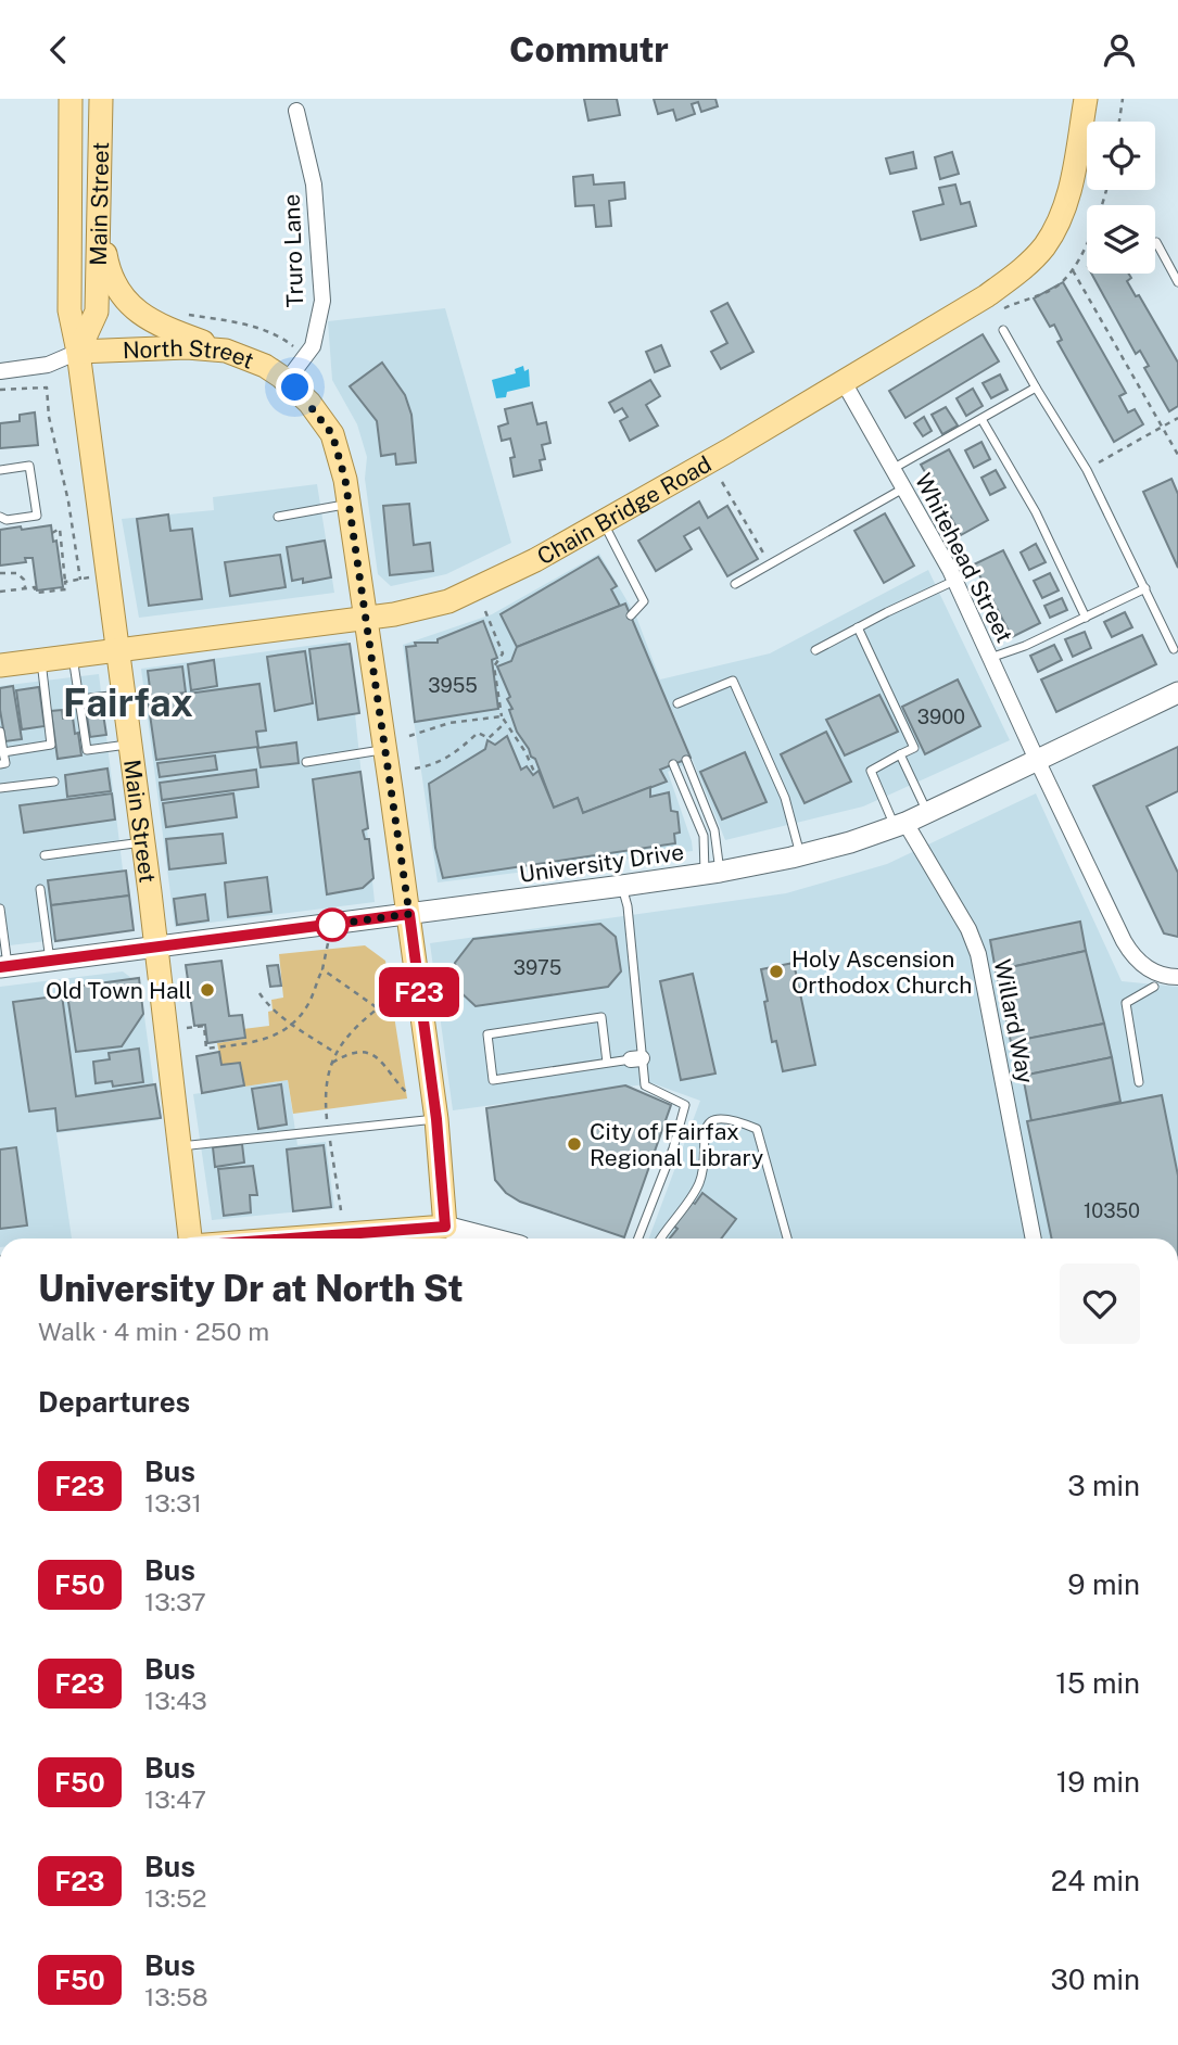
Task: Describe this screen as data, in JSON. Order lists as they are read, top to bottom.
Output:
{
  "streets": {
    "main road": ["Main Street", "North Street", "Chain Bridge Road"],
    "street": [
      "Truro Lane",
      "Whitehead Street",
      "University Drive",
      "Willard Way"
    ]
  },
  "crossings": [
    ["Main Street", "North Street"],
    ["Main Street", "Chain Bridge Road"],
    ["Main Street", "University Drive"],
    ["Truro Lane", "North Street"],
    ["North Street", "Chain Bridge Road"],
    ["North Street", "University Drive"],
    ["Chain Bridge Road", "Whitehead Street"],
    ["Whitehead Street", "University Drive"],
    ["University Drive", "Willard Way"]
  ],
  "districts": ["Fairfax"],
  "places": ["Holy Ascension Orthodox Church", "Old Town Hall", "City of Fairfax Regional Library"],
  "lines": ["bus line F23"],
  "house_numbers": [
    "3955",
    "3900",
    "3975",
    "10350"
  ],
  "page": {
    "header": "Commutr",
    "on_map": "F23",
    "heading": [
      ["University Dr at North St", "Walk · 4 min · 250 m"],
      "Departures"
    ],
    "list": [
      {
        "mark": "F23",
        "name": "Bus",
        "note": "13:31",
        "value": "3 min"
      },
      {
        "mark": "F50",
        "name": "Bus",
        "note": "13:37",
        "value": "9 min"
      },
      {
        "mark": "F23",
        "name": "Bus",
        "note": "13:43",
        "value": "15 min"
      },
      {
        "mark": "F50",
        "name": "Bus",
        "note": "13:47",
        "value": "19 min"
      },
      {
        "mark": "F23",
        "name": "Bus",
        "note": "13:52",
        "value": "24 min"
      },
      {
        "mark": "F50",
        "name": "Bus",
        "note": "13:58",
        "value": "30 min"
      }
    ]
  }
}
